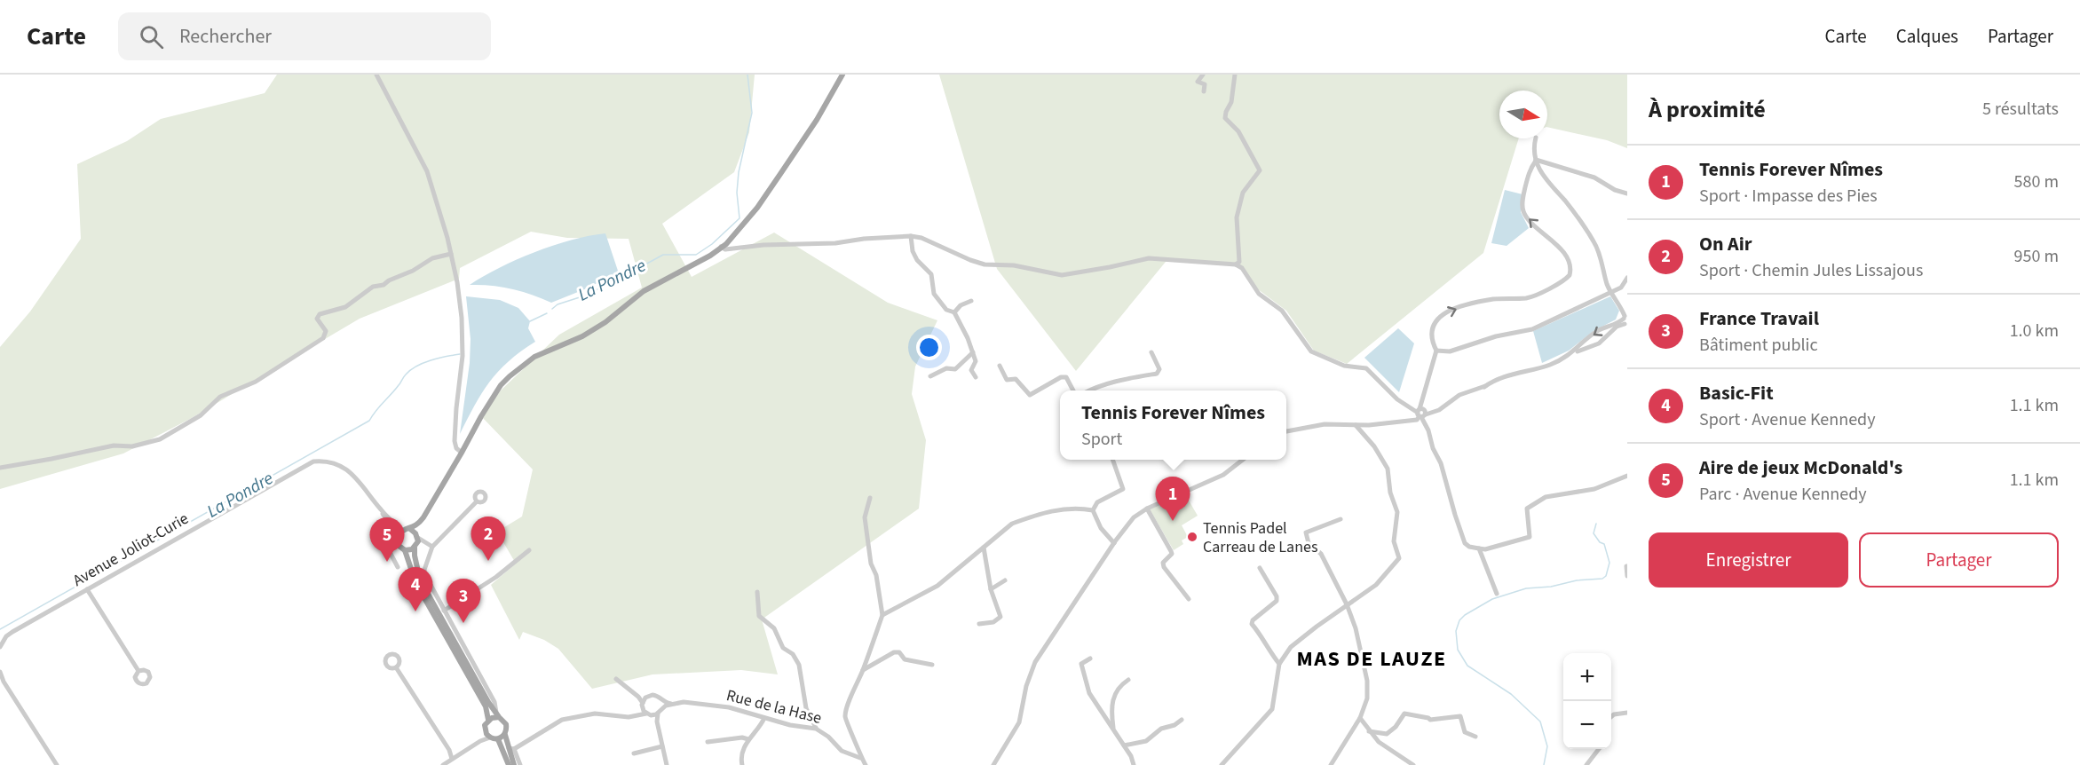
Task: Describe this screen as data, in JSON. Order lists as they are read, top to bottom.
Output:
{
  "streets": {
    "street": ["Avenue Joliot-Curie", "Rue de la Hase"]
  },
  "districts": ["MAS DE LAUZE"],
  "water": ["La Pondre"],
  "places": ["Tennis Padel Carreau de Lanes"],
  "north": "right",
  "page": {
    "header": "Carte",
    "search": "Rechercher",
    "nav": ["Carte", "Calques", "Partager"],
    "heading": ["À proximité", "5 résultats"],
    "list": [
      {
        "mark": "1",
        "name": "Tennis Forever Nîmes",
        "note": "Sport · Impasse des Pies",
        "value": "580 m"
      },
      {
        "mark": "2",
        "name": "On Air",
        "note": "Sport · Chemin Jules Lissajous",
        "value": "950 m"
      },
      {
        "mark": "3",
        "name": "France Travail",
        "note": "Bâtiment public",
        "value": "1.0 km"
      },
      {
        "mark": "4",
        "name": "Basic-Fit",
        "note": "Sport · Avenue Kennedy",
        "value": "1.1 km"
      },
      {
        "mark": "5",
        "name": "Aire de jeux McDonald's",
        "note": "Parc · Avenue Kennedy",
        "value": "1.1 km"
      }
    ],
    "popup": ["Tennis Forever Nîmes", "Sport"],
    "pins": [
      "1",
      "2",
      "5",
      "4",
      "3"
    ],
    "buttons": ["Enregistrer", "Partager"],
    "map_buttons": ["+", "−"]
  }
}
